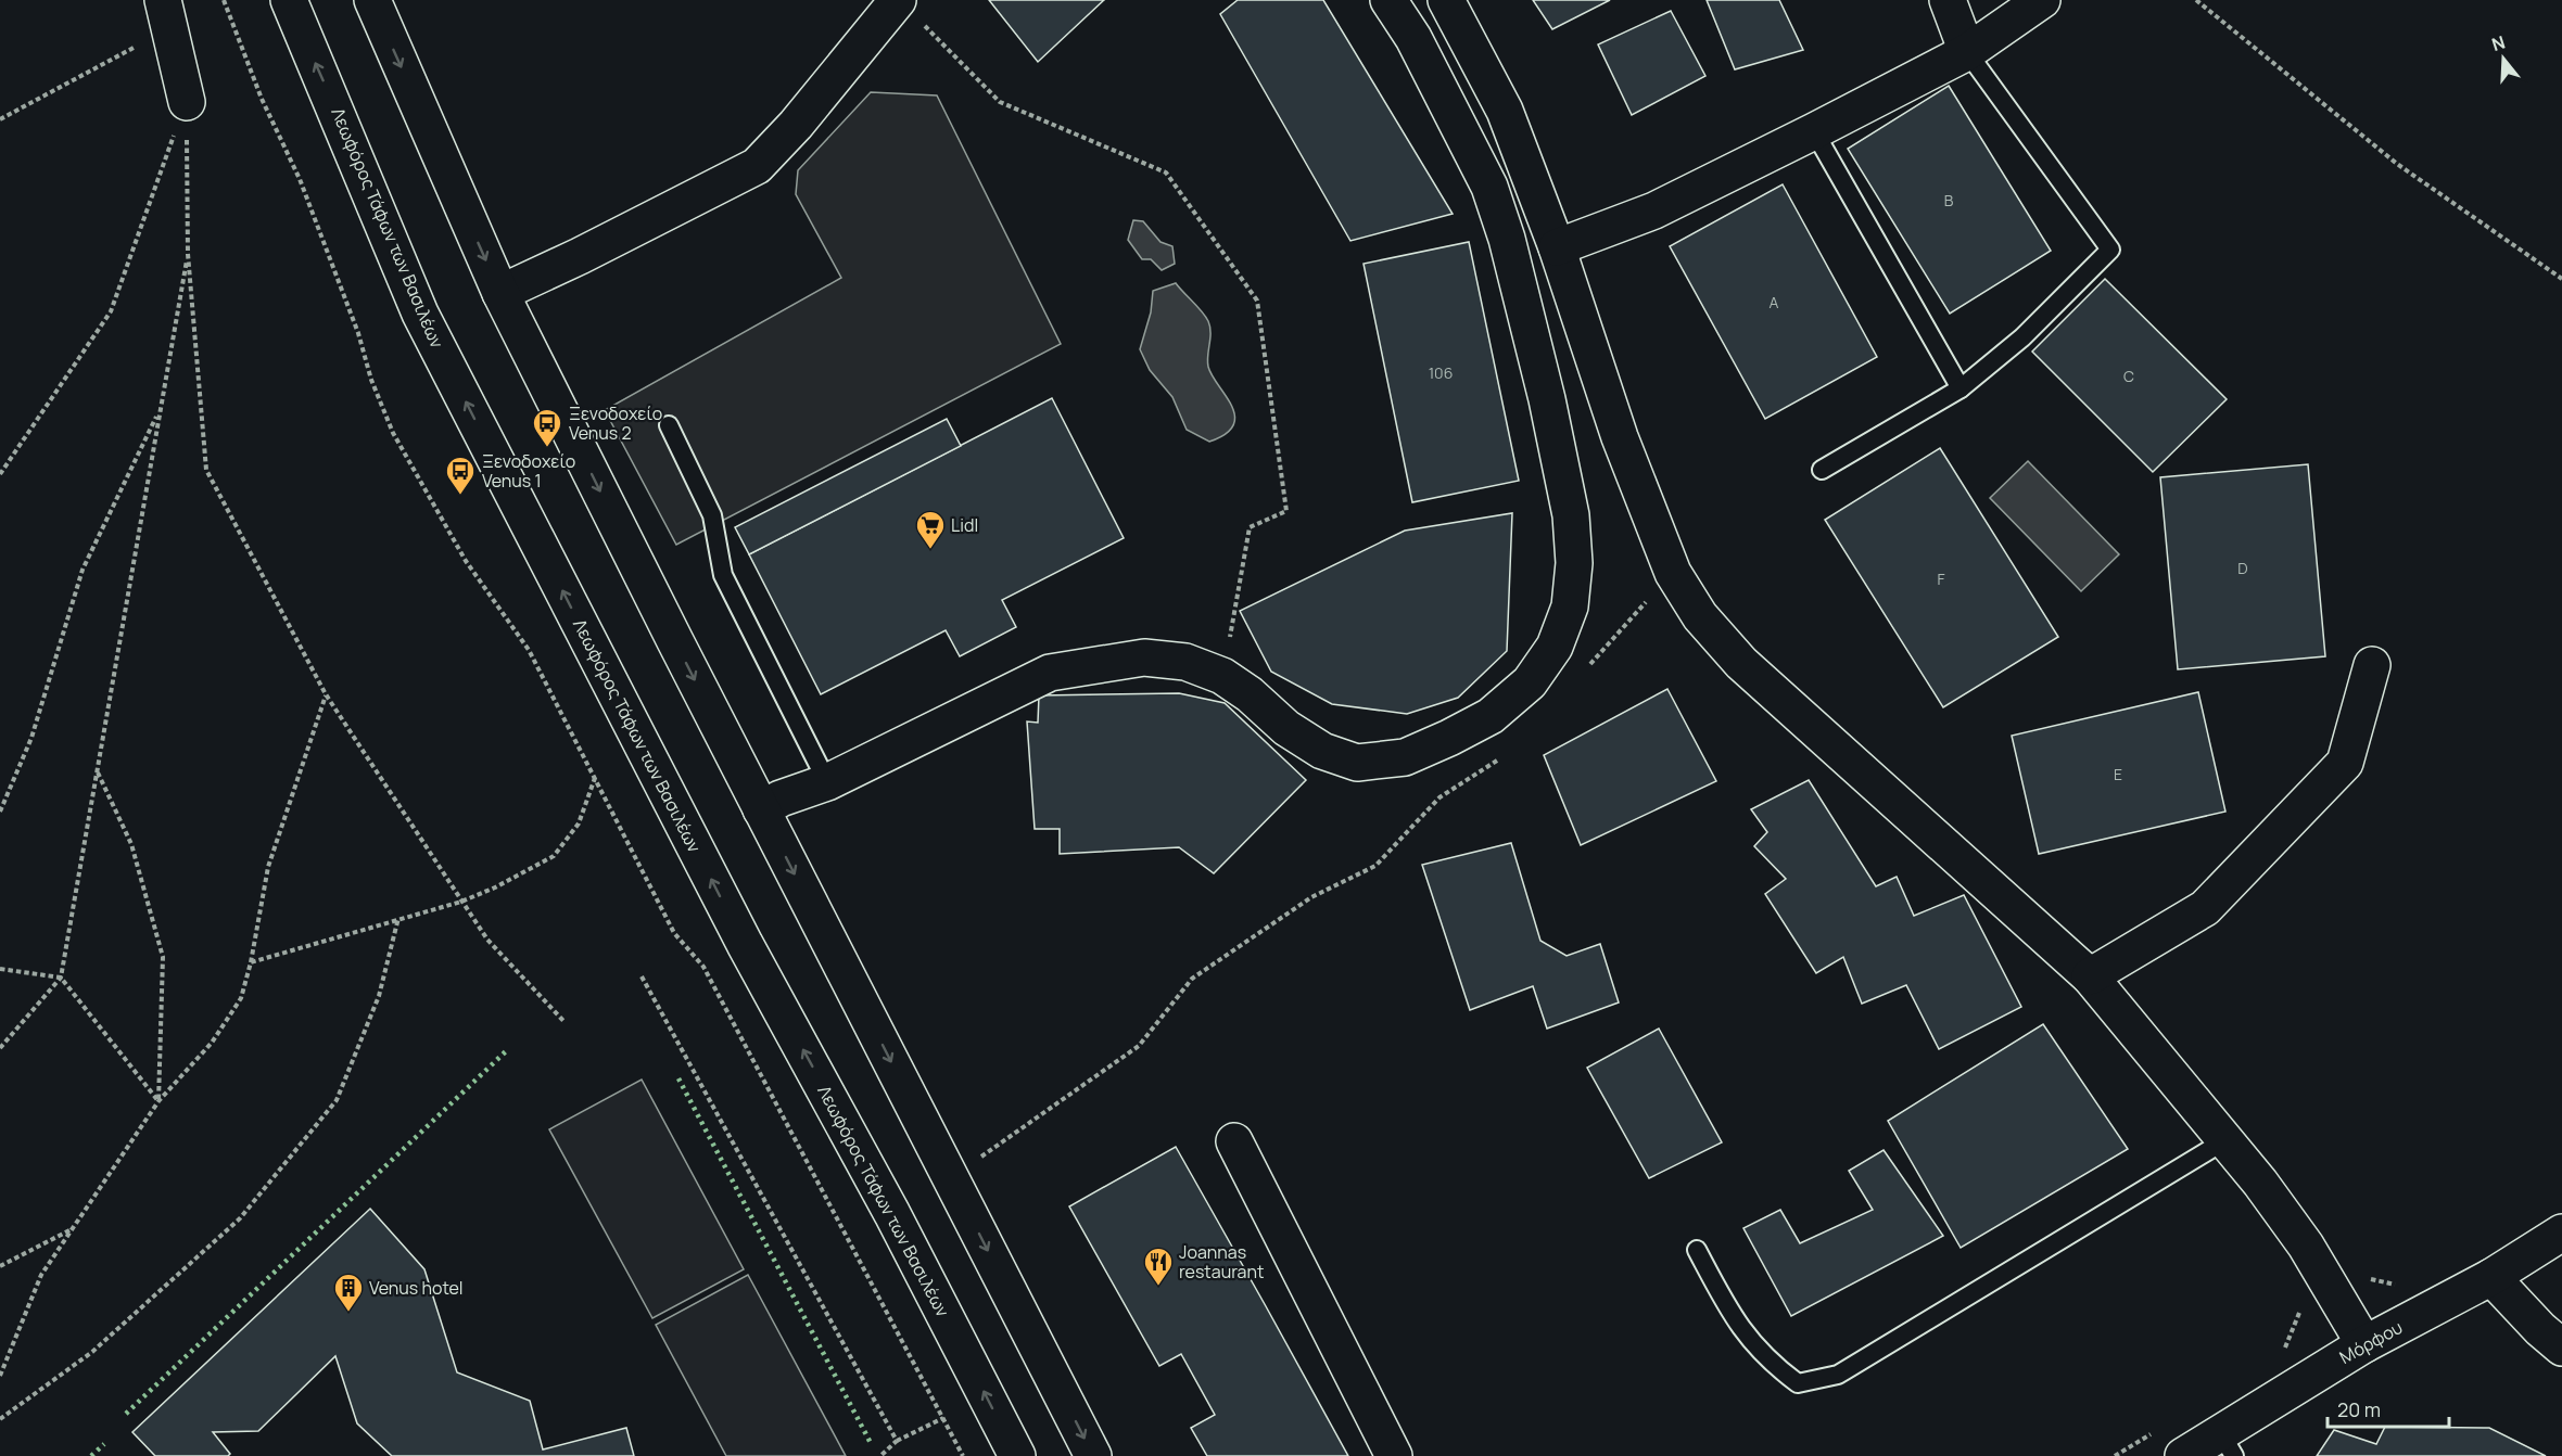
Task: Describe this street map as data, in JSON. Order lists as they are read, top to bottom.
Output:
{
  "streets": {
    "street": ["Λεωφόρος Τάφων των Βασιλέων", "Μόρφου"]
  },
  "places": {
    "bus stop": ["Ξενοδοχείο Venus 2", "Ξενοδοχείο Venus 1"],
    "supermarket": ["Lidl"],
    "restaurant": ["Joannas restaurant"],
    "building": ["Venus hotel"]
  },
  "house_numbers": [
    "B",
    "A",
    "106",
    "C",
    "D",
    "F",
    "E"
  ],
  "scale_bar": "20 m",
  "north": "top"
}
